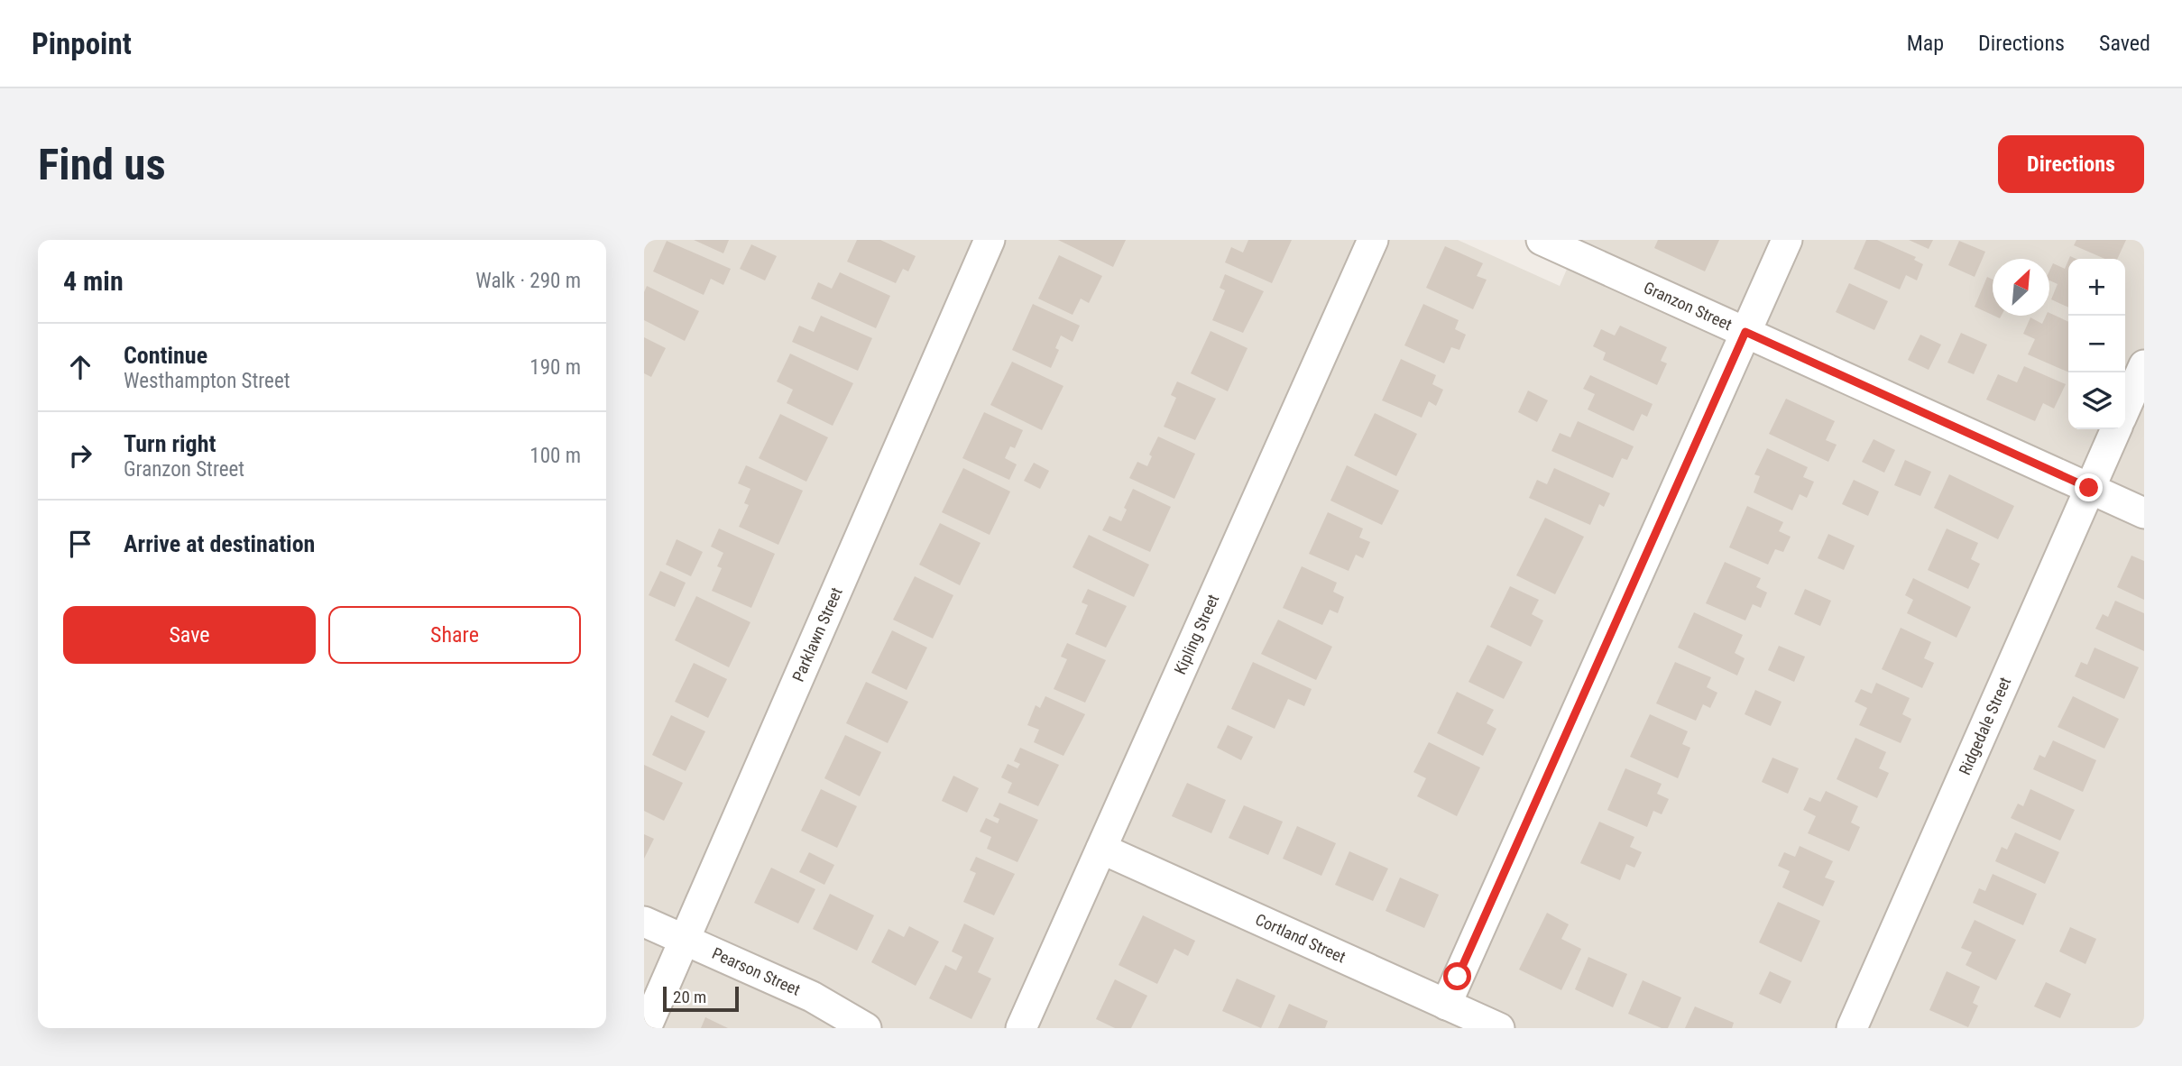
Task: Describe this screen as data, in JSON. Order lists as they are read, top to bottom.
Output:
{
  "streets": {
    "street": [
      "Granzon Street",
      "Parklawn Street",
      "Kipling Street",
      "Ridgedale Street",
      "Cortland Street",
      "Pearson Street"
    ]
  },
  "crossings": [
    ["Granzon Street", "Ridgedale Street"],
    ["Parklawn Street", "Pearson Street"],
    ["Kipling Street", "Cortland Street"]
  ],
  "scale_bar": "20 m",
  "north": "top right",
  "page": {
    "header": "Pinpoint",
    "nav": ["Map", "Directions", "Saved"],
    "buttons": [
      "Directions",
      ["Save", "Share"]
    ],
    "title": "Find us",
    "heading": ["4 min", "Walk · 290 m"],
    "map_buttons": ["+", "−"],
    "list": [
      ["Continue", "Westhampton Street", "190 m"],
      ["Turn right", "Granzon Street", "100 m"],
      "Arrive at destination"
    ],
    "scale": "20 m"
  }
}
